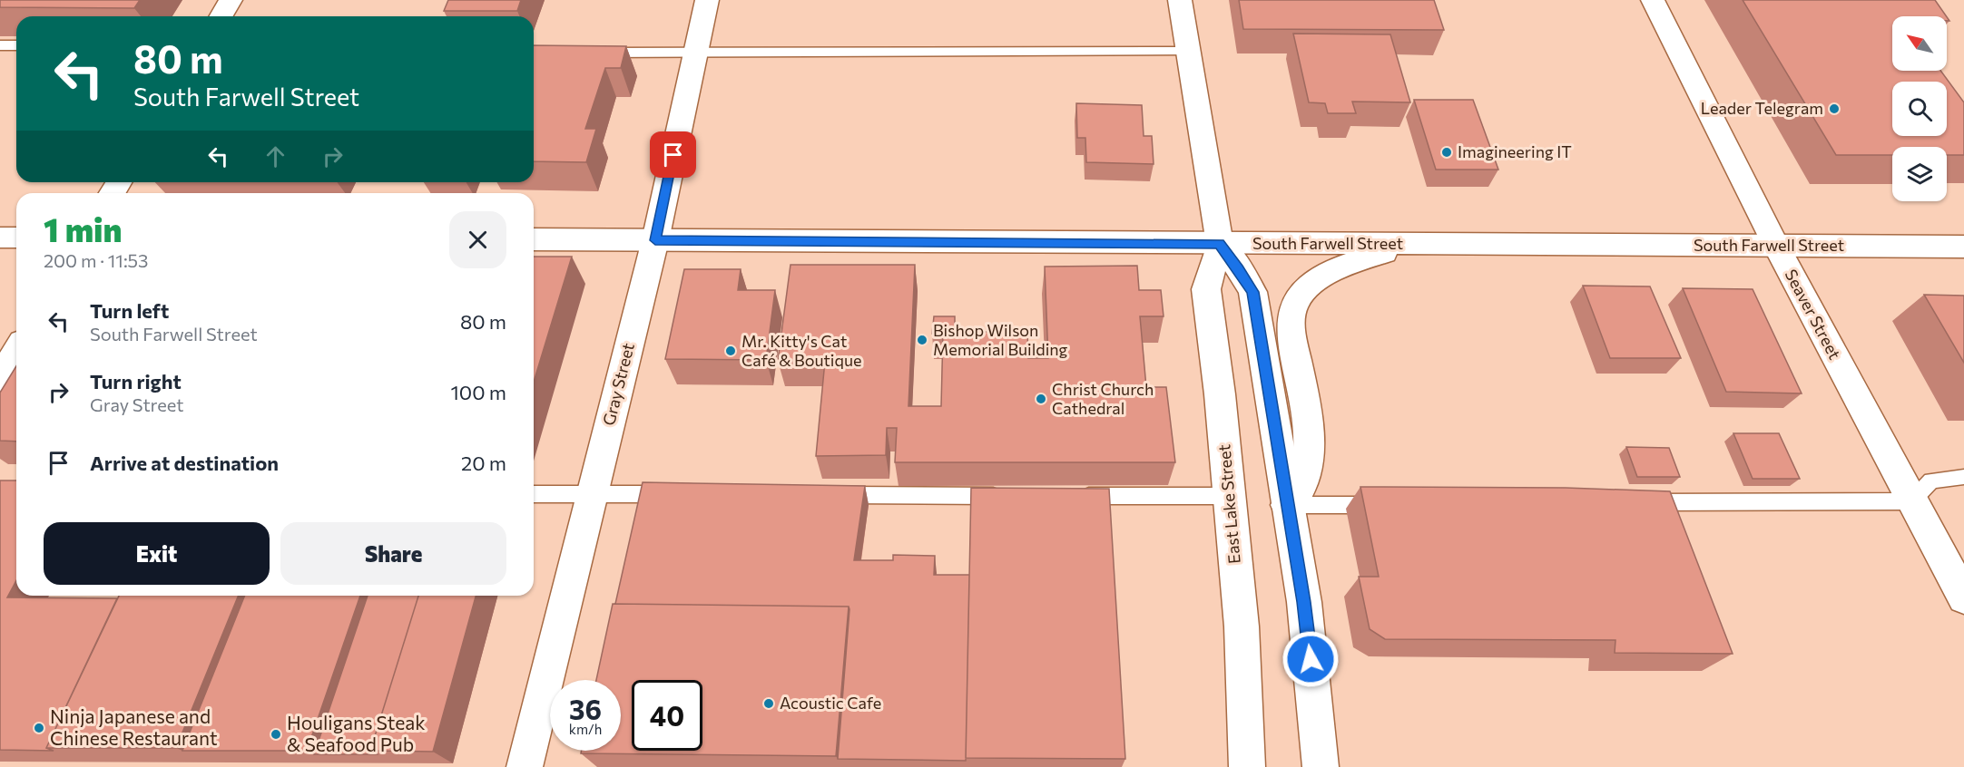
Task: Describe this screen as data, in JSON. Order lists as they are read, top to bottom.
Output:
{
  "streets": {
    "street": [
      "South Farwell Street",
      "Seaver Street",
      "Gray Street",
      "East Lake Street"
    ]
  },
  "crossings": [
    ["South Farwell Street", "Seaver Street"],
    ["South Farwell Street", "Gray Street"],
    ["South Farwell Street", "East Lake Street"]
  ],
  "places": [
    "Leader Telegram",
    "Imagineering IT",
    "Bishop Wilson Memorial Building",
    "Mr. Kitty's Cat Café & Boutique",
    "Christ Church Cathedral",
    "Acoustic Cafe",
    "Ninja Japanese and Chinese Restaurant",
    "Houligans Steak & Seafood Pub"
  ],
  "north": "top left",
  "page": {
    "turn": ["80 m", "South Farwell Street"],
    "heading": ["1 min", "200 m · 11:53"],
    "list": [
      {
        "name": "Turn left",
        "note": "South Farwell Street",
        "value": "80 m"
      },
      {
        "name": "Turn right",
        "note": "Gray Street",
        "value": "100 m"
      },
      {
        "name": "Arrive at destination",
        "value": "20 m"
      }
    ],
    "buttons": ["Exit", "Share"],
    "speed": "36 km/h",
    "limit": "40"
  }
}
